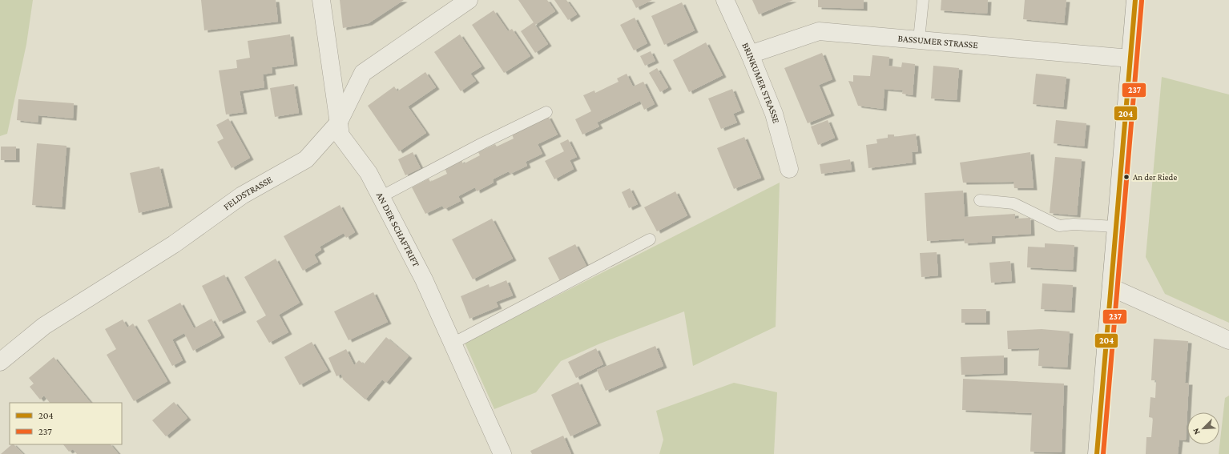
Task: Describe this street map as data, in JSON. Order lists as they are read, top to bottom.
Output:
{
  "streets": {
    "street": [
      "BASSUMER STRASSE",
      "BRINKUMER STRASSE",
      "FELDSTRASSE",
      "AN DER SCHAFTRIFT"
    ]
  },
  "crossings": [
    ["BASSUMER STRASSE", "BRINKUMER STRASSE"],
    ["FELDSTRASSE", "AN DER SCHAFTRIFT"]
  ],
  "places": ["An der Riede"],
  "lines": ["transit line 204", "transit line 237"],
  "legend": ["204", "237"],
  "north": "bottom left"
}
